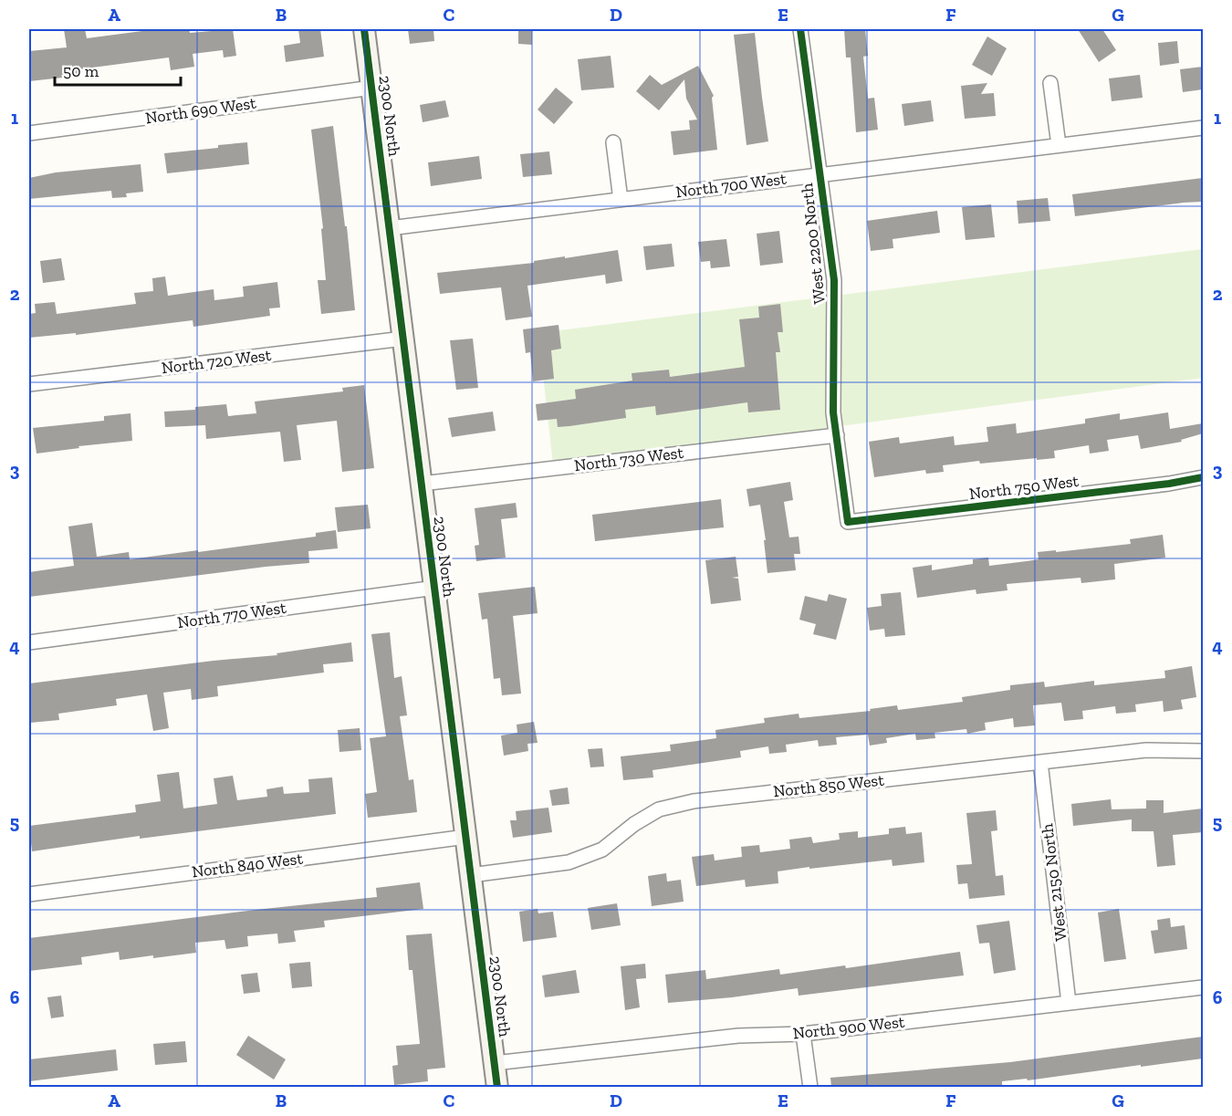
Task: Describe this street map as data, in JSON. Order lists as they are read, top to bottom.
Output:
{
  "streets": {
    "street": [
      "North 690 West",
      "2300 North",
      "North 700 West",
      "West 2200 North",
      "North 720 West",
      "North 730 West",
      "North 750 West",
      "North 770 West",
      "North 850 West",
      "North 840 West",
      "West 2150 North",
      "North 900 West"
    ]
  },
  "crossings": [
    ["North 690 West", "2300 North"],
    ["2300 North", "North 700 West"],
    ["2300 North", "North 720 West"],
    ["2300 North", "North 730 West"],
    ["2300 North", "North 770 West"],
    ["2300 North", "North 850 West"],
    ["2300 North", "North 840 West"],
    ["2300 North", "North 900 West"],
    ["North 700 West", "West 2200 North"],
    ["West 2200 North", "North 730 West"],
    ["West 2200 North", "North 750 West"],
    ["North 850 West", "West 2150 North"],
    ["West 2150 North", "North 900 West"]
  ],
  "scale_bar": "50 m",
  "grid": {
    "columns": [
      "A",
      "B",
      "C",
      "D",
      "E",
      "F",
      "G"
    ],
    "rows": [
      "1",
      "2",
      "3",
      "4",
      "5",
      "6"
    ]
  }
}
